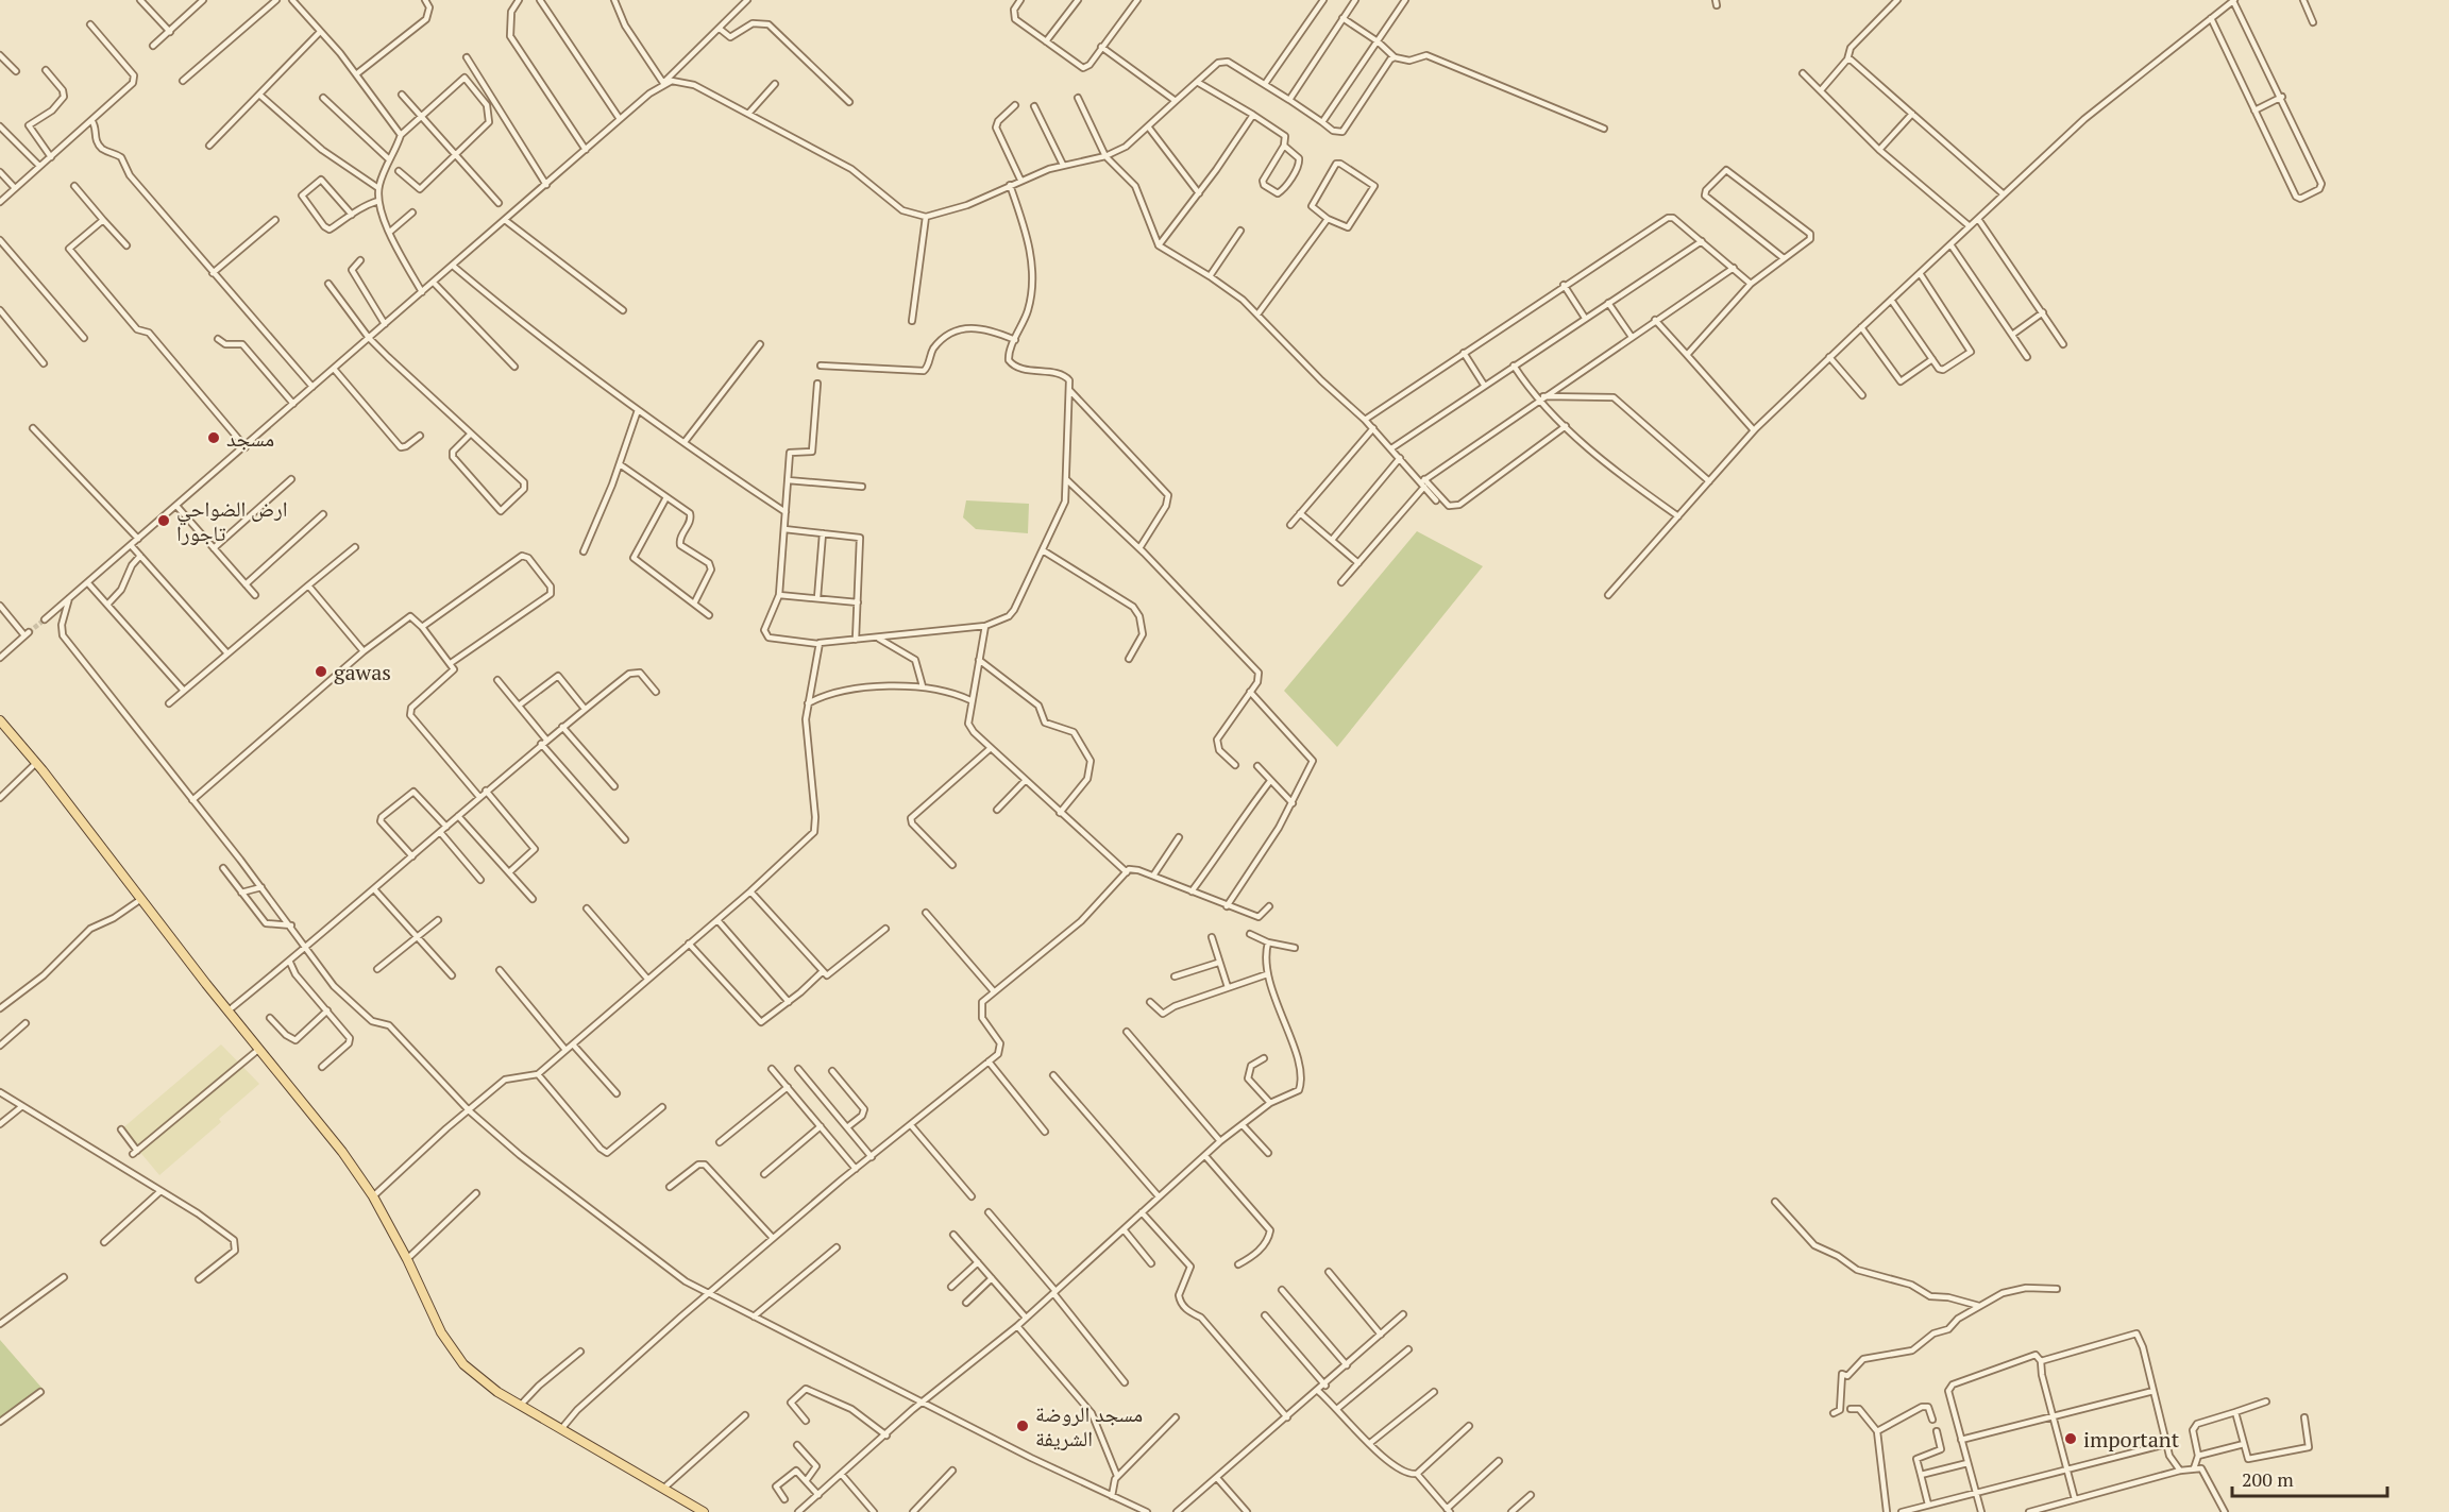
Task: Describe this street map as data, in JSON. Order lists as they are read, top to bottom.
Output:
{
  "places": [
    "مسجد",
    "ارض الضواحي تاجورا",
    "gawas",
    "مسجد الروضة الشريفة",
    "important"
  ],
  "scale_bar": "200 m"
}
